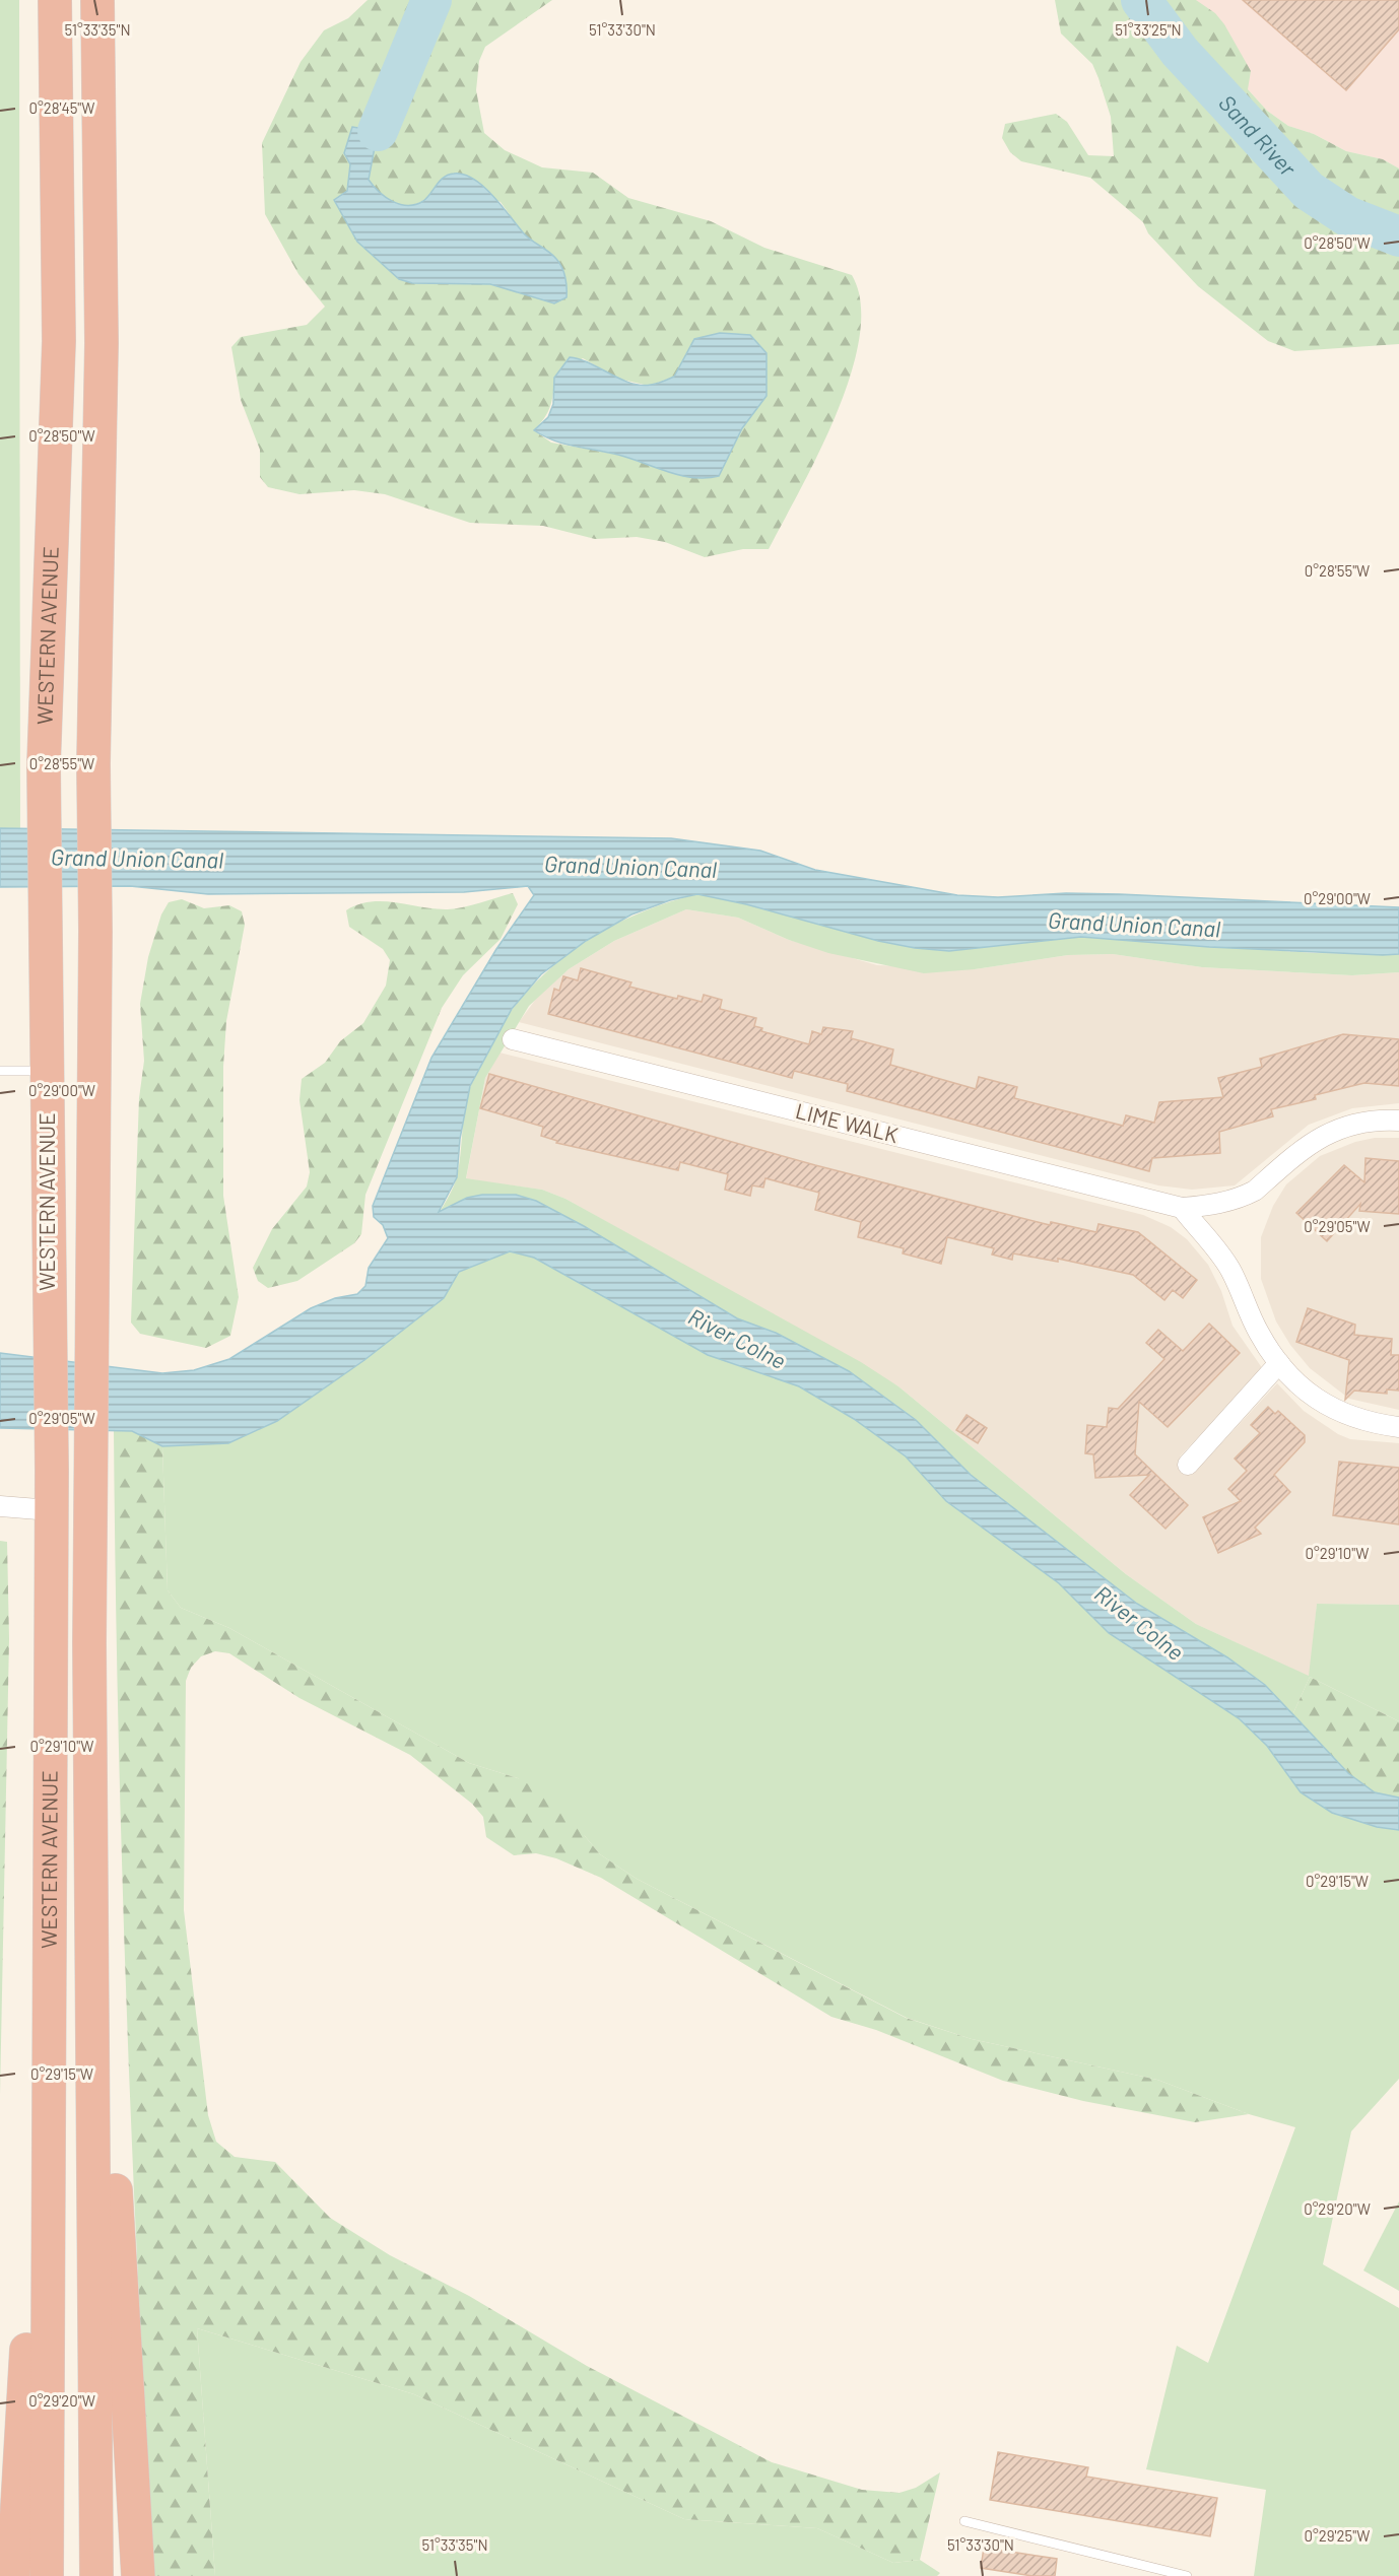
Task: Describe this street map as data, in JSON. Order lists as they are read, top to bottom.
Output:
{
  "streets": {
    "highway": ["WESTERN AVENUE"],
    "street": ["LIME WALK"]
  },
  "water": ["Sand River", "Grand Union Canal", "River Colne"],
  "coordinates": [
    "51°33'35\"N",
    "51°33'30\"N",
    "51°33'25\"N",
    "0°28'45\"W",
    "0°28'50\"W",
    "0°28'55\"W",
    "0°29'00\"W",
    "0°29'05\"W",
    "0°29'10\"W",
    "0°29'15\"W",
    "0°29'20\"W",
    "0°29'25\"W"
  ]
}
